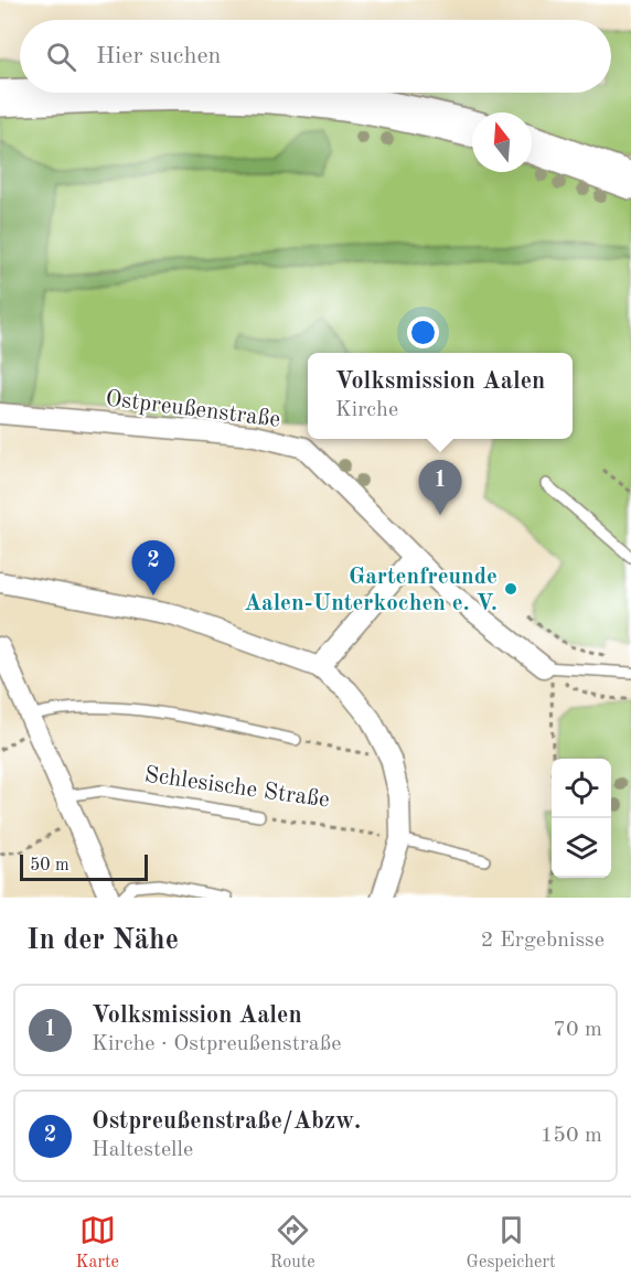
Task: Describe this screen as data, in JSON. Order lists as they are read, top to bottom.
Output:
{
  "streets": {
    "street": ["Ostpreußenstraße"],
    "lane": ["Schlesische Straße"]
  },
  "places": ["Gartenfreunde Aalen-Unterkochen e. V."],
  "scale_bar": "50 m",
  "north": "top",
  "page": {
    "search": "Hier suchen",
    "popup": ["Volksmission Aalen", "Kirche"],
    "pins": ["1", "2"],
    "scale": "50 m",
    "heading": ["In der Nähe", "2 Ergebnisse"],
    "list": [
      {
        "mark": "1",
        "name": "Volksmission Aalen",
        "note": "Kirche · Ostpreußenstraße",
        "value": "70 m"
      },
      {
        "mark": "2",
        "name": "Ostpreußenstraße/Abzw.",
        "note": "Haltestelle",
        "value": "150 m"
      }
    ],
    "nav": ["Karte", "Route", "Gespeichert"]
  }
}
